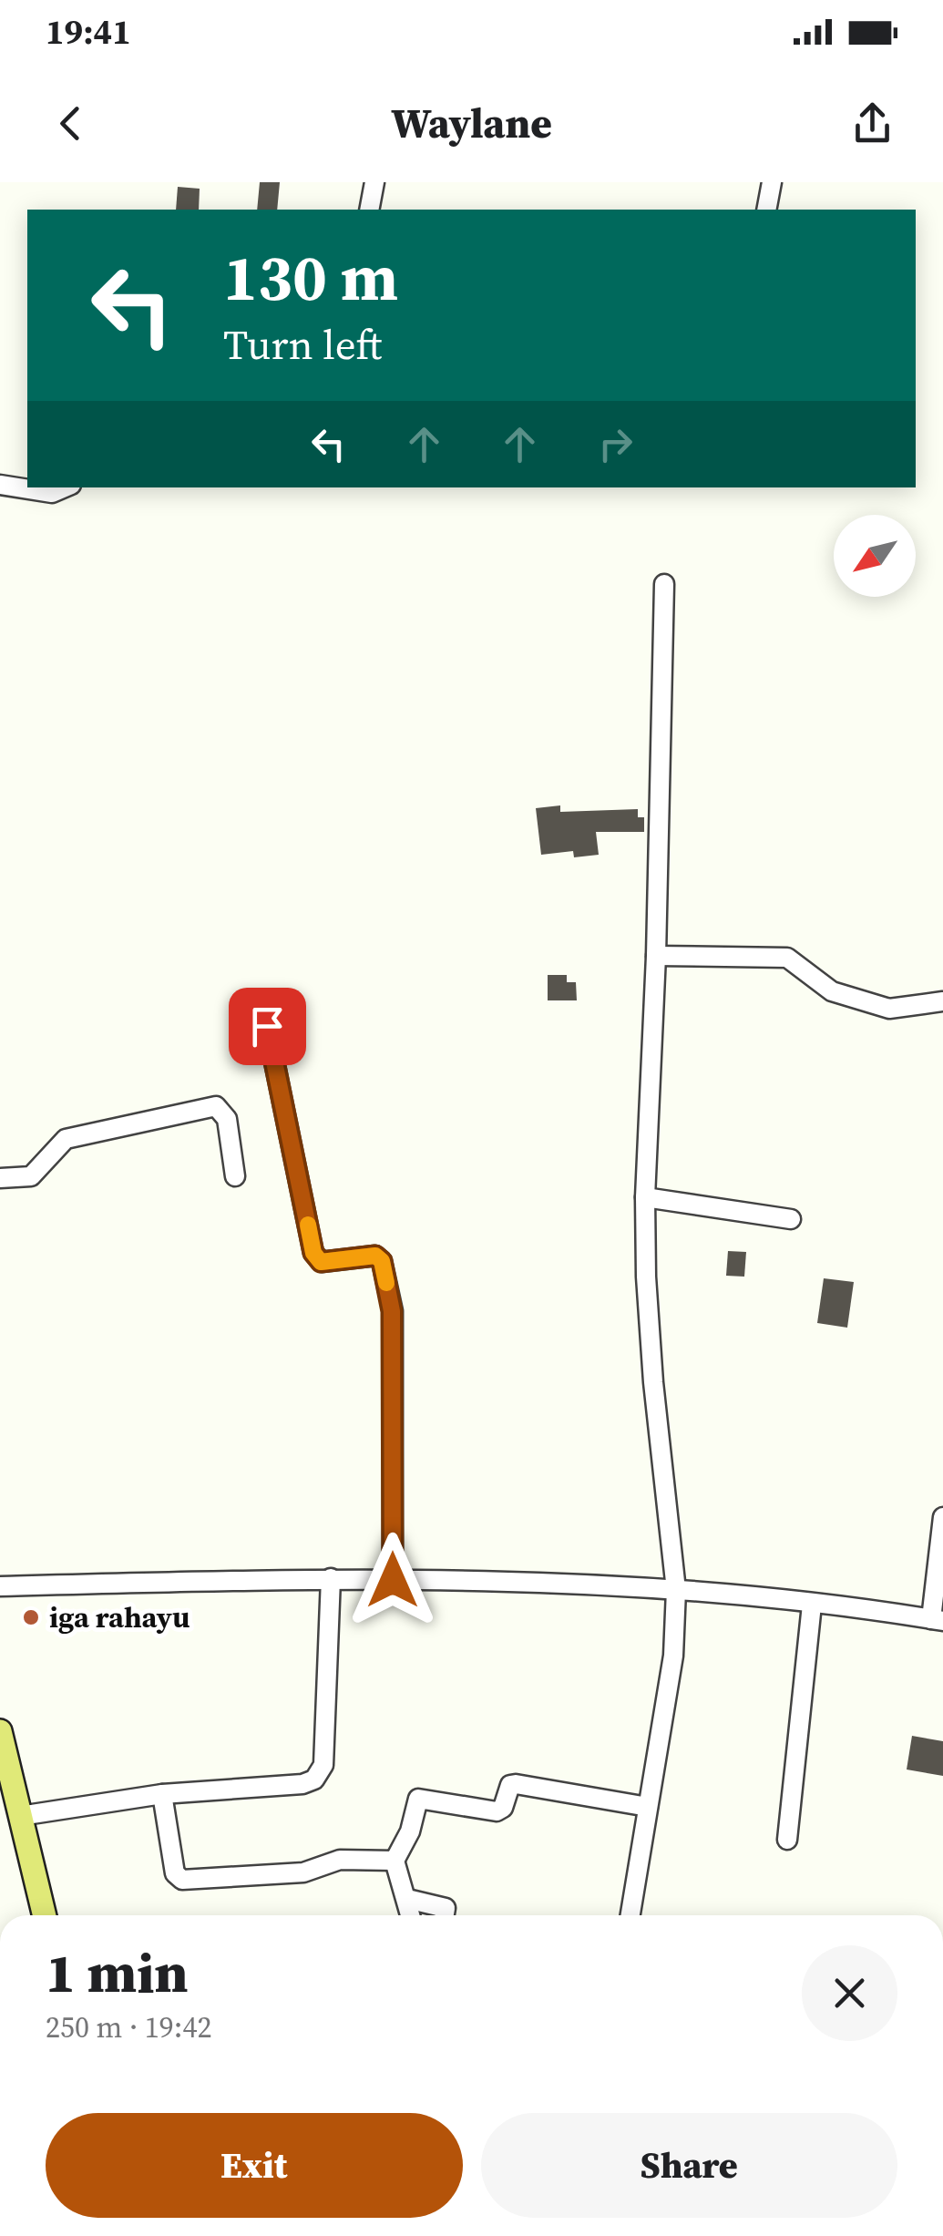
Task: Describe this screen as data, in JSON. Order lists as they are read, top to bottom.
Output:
{
  "places": ["iga rahayu"],
  "north": "bottom left",
  "page": {
    "status": "19:41",
    "header": "Waylane",
    "turn": ["130 m", "Turn left"],
    "heading": ["1 min", "250 m · 19:42"],
    "buttons": ["Exit", "Share"]
  }
}
